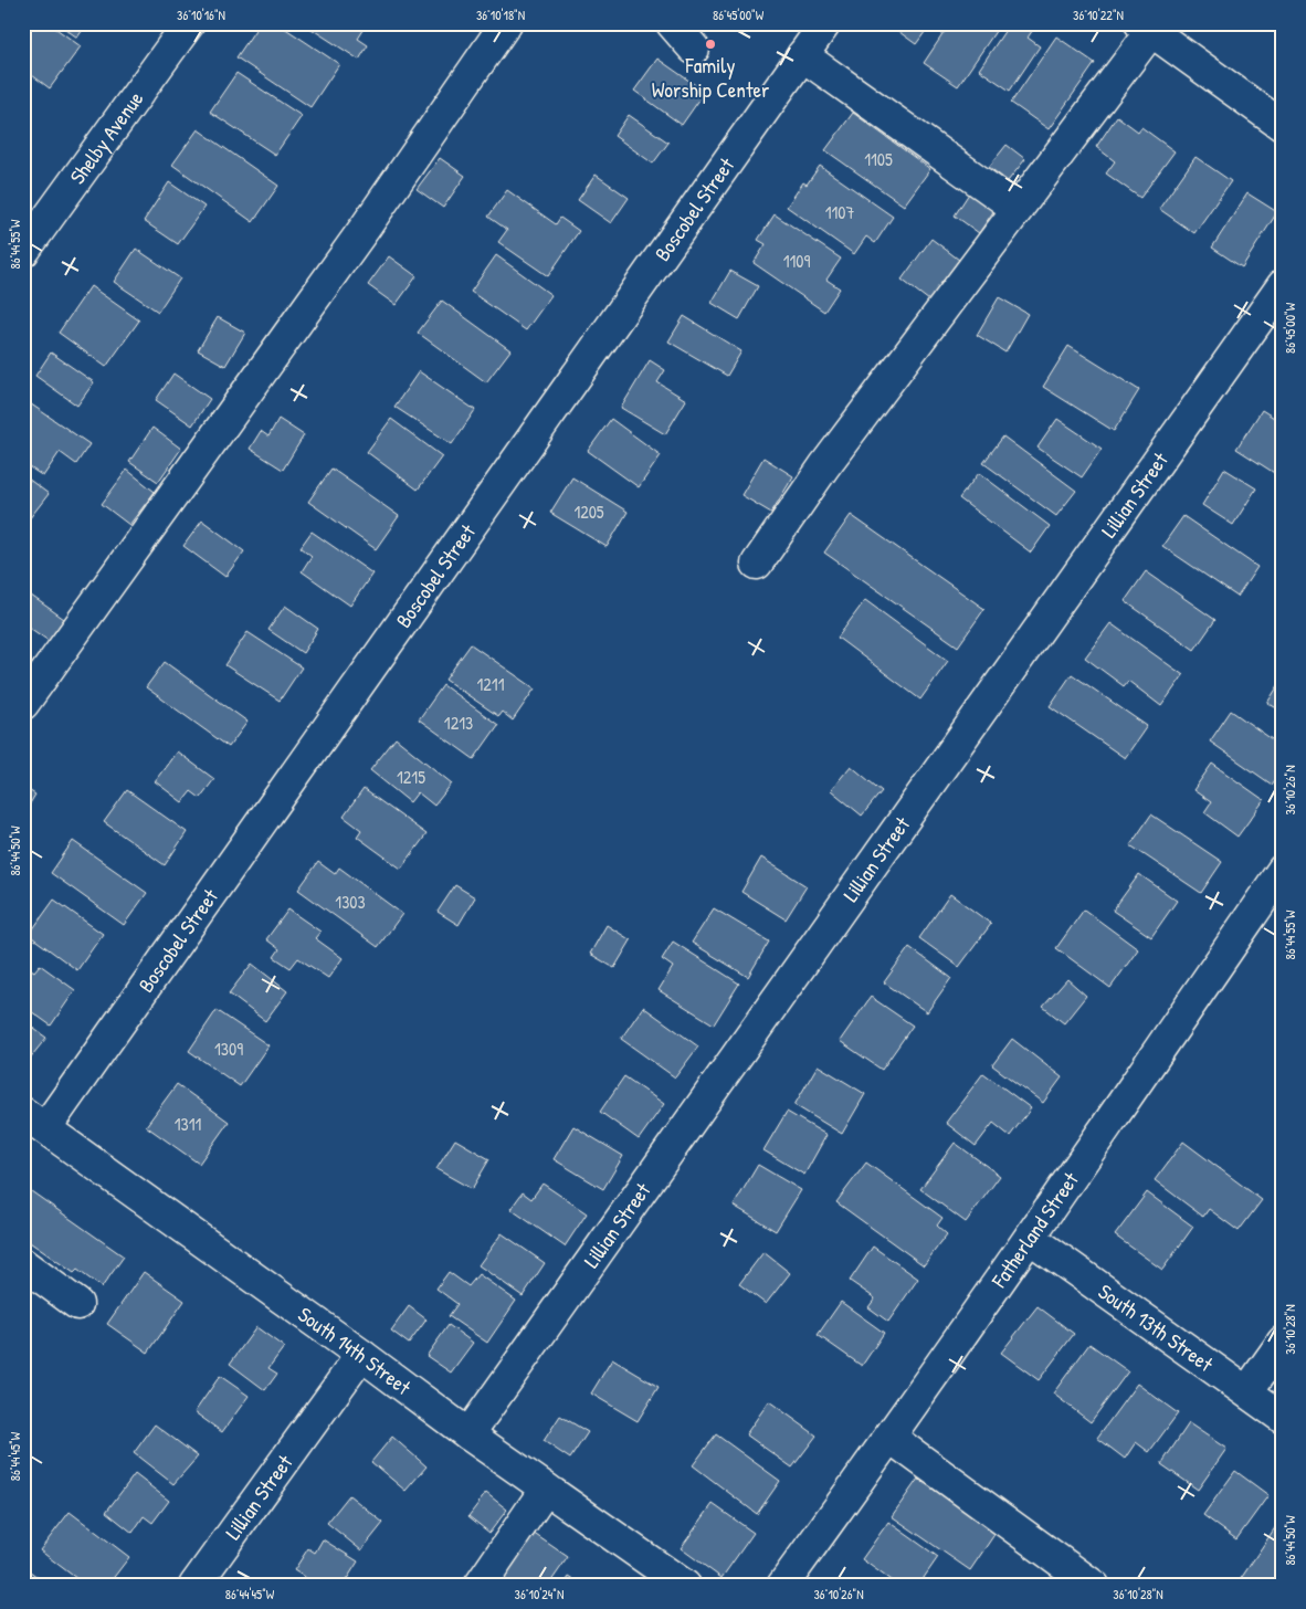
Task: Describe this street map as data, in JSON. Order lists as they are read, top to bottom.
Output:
{
  "streets": {
    "street": [
      "Shelby Avenue",
      "Boscobel Street",
      "Lillian Street",
      "Fatherland Street",
      "South 13th Street",
      "South 14th Street"
    ]
  },
  "crossings": [
    ["Boscobel Street", "South 14th Street"],
    ["Lillian Street", "South 14th Street"],
    ["Fatherland Street", "South 13th Street"]
  ],
  "places": ["Family Worship Center"],
  "house_numbers": [
    "1105",
    "1107",
    "1109",
    "1205",
    "1211",
    "1213",
    "1215",
    "1303",
    "1309",
    "1311"
  ],
  "coordinates": [
    "36°10'16\"N",
    "36°10'18\"N",
    "86°45'00\"W",
    "36°10'22\"N",
    "86°44'55\"W",
    "36°10'26\"N",
    "86°44'50\"W",
    "36°10'28\"N",
    "86°44'45\"W",
    "36°10'24\"N"
  ]
}
